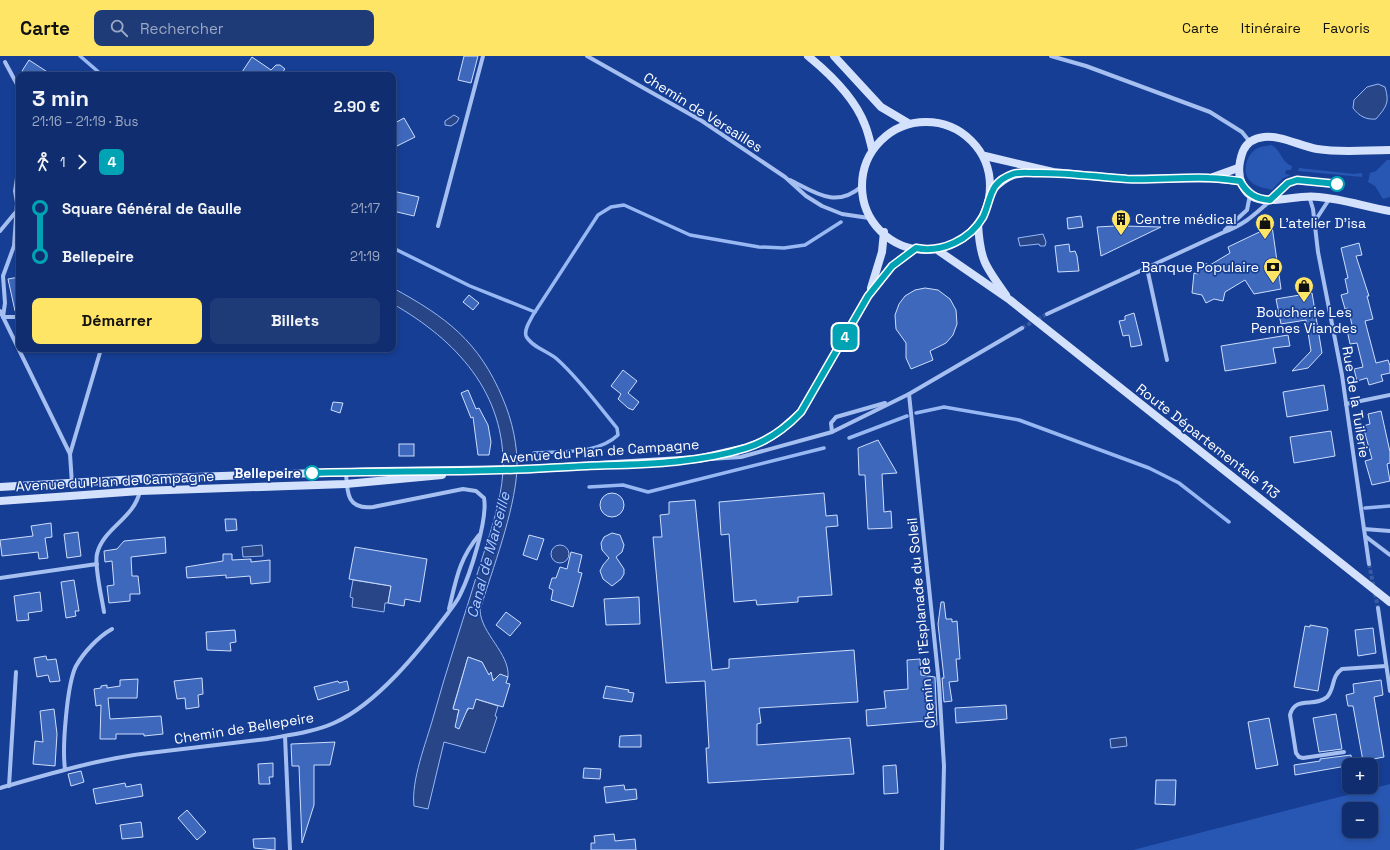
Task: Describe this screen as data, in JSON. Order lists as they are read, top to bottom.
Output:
{
  "streets": {
    "main road": ["Route Départementale 113", "Avenue du Plan de Campagne"],
    "street": [
      "Chemin de Versailles",
      "Rue de la Tuilerie",
      "Chemin de l'Esplanade du Soleil",
      "Chemin de Bellepeire"
    ]
  },
  "crossings": [
    ["Chemin de Versailles", "Route Départementale 113"],
    ["Chemin de Versailles", "Avenue du Plan de Campagne"],
    ["Route Départementale 113", "Avenue du Plan de Campagne"],
    ["Avenue du Plan de Campagne", "Chemin de Bellepeire"]
  ],
  "water": ["Canal de Marseille"],
  "places": {
    "building": ["Centre médical"],
    "shop": ["L'atelier D'isa", "Boucherie Les Pennes Viandes"],
    "bank": ["Banque Populaire"],
    "other": ["Bellepeire"]
  },
  "lines": ["bus line 4"],
  "page": {
    "header": "Carte",
    "search": "Rechercher",
    "nav": ["Carte", "Itinéraire", "Favoris"],
    "on_map": "4",
    "heading": ["3 min", "21:16 – 21:19 · Bus", "2.90 €"],
    "legs": ["1", "4"],
    "list": [
      {
        "name": "Square Général de Gaulle",
        "value": "21:17"
      },
      {
        "name": "Bellepeire",
        "value": "21:19"
      }
    ],
    "buttons": ["Démarrer", "Billets"],
    "map_buttons": ["+", "−"]
  }
}
